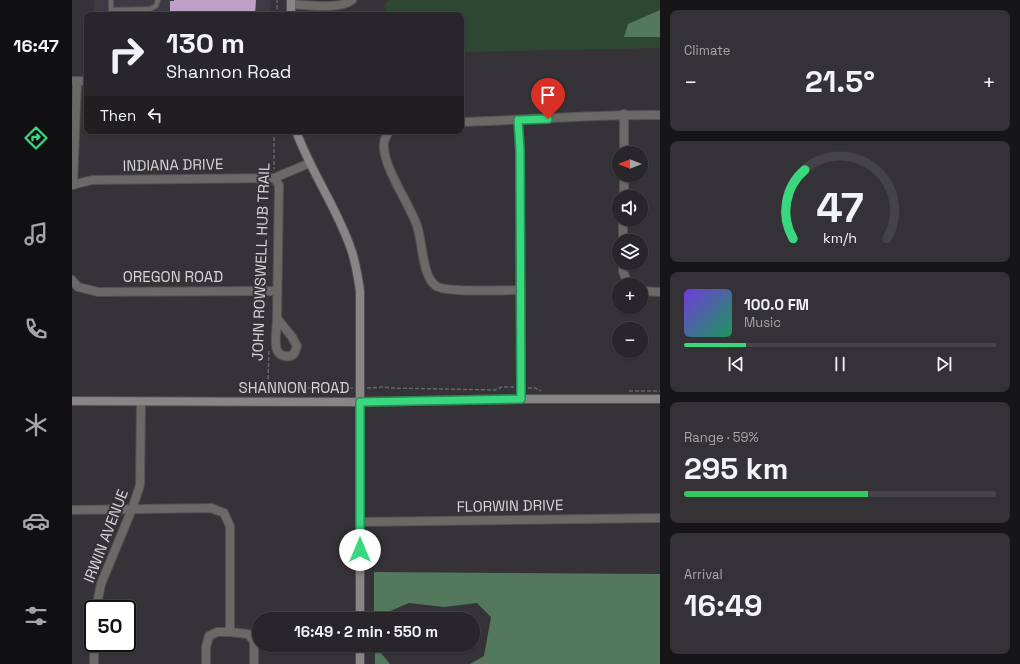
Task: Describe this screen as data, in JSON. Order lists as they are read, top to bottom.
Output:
{
  "streets": {
    "street": [
      "INDIANA DRIVE",
      "OREGON ROAD",
      "SHANNON ROAD",
      "FLORWIN DRIVE",
      "IRWIN AVENUE"
    ],
    "path": ["JOHN ROWSWELL HUB TRAIL"]
  },
  "crossings": [
    ["INDIANA DRIVE", "JOHN ROWSWELL HUB TRAIL"],
    ["SHANNON ROAD", "IRWIN AVENUE"]
  ],
  "north": "left",
  "page": {
    "tabs": "16:47",
    "tile": [
      "Climate",
      ["Range · 59%", "295 km"],
      ["Arrival", "16:49"]
    ],
    "turn": ["130 m", "Shannon Road"],
    "heat": ["−", "21.5°", "+"],
    "then": "Then",
    "map_buttons": ["+", "−"],
    "song": ["100.0 FM", "Music"],
    "limit": "50",
    "trip": "16:49 · 2 min · 550 m",
    "gauge": ["47", "km/h"]
  }
}
